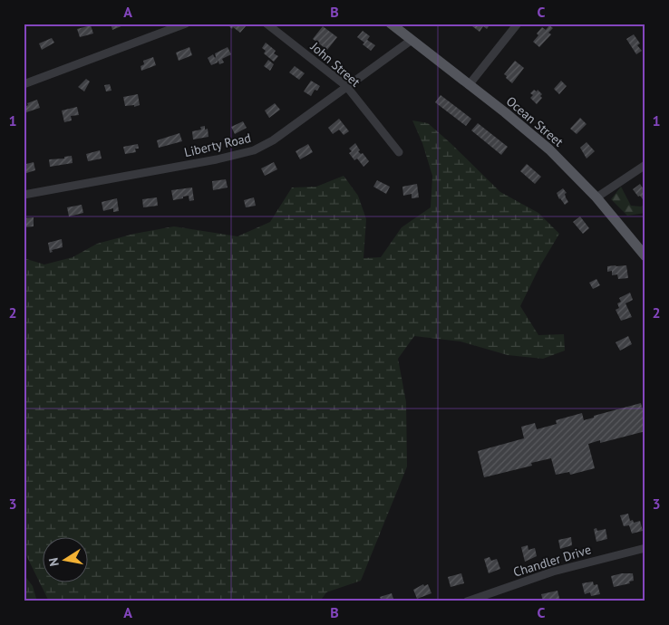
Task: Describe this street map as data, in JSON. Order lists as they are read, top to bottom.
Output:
{
  "streets": {
    "main road": ["Ocean Street"],
    "street": ["John Street", "Liberty Road", "Chandler Drive"]
  },
  "crossings": [
    ["John Street", "Liberty Road"],
    ["Ocean Street", "Liberty Road"]
  ],
  "north": "left",
  "grid": {
    "columns": ["A", "B", "C"],
    "rows": ["1", "2", "3"]
  }
}
